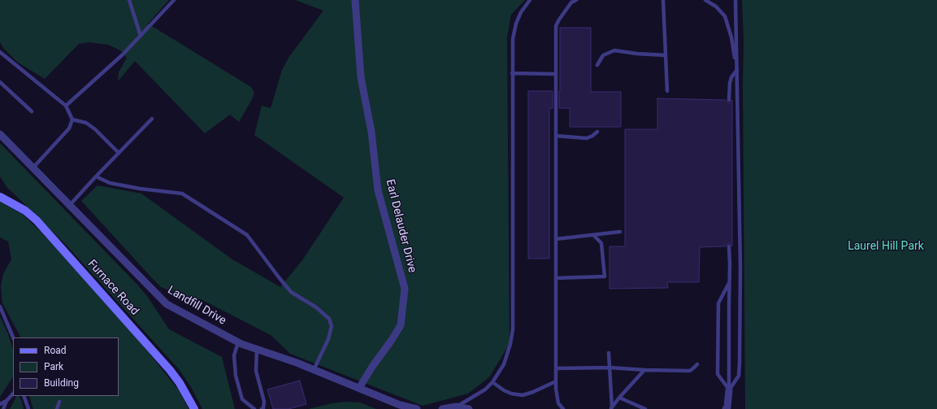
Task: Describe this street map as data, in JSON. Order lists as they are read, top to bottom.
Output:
{
  "streets": {
    "main road": ["Furnace Road"],
    "street": ["Earl Delauder Drive", "Landfill Drive"]
  },
  "crossings": [
    ["Earl Delauder Drive", "Landfill Drive"]
  ],
  "parks": ["Laurel Hill Park"],
  "legend": ["Road", "Park", "Building"]
}
